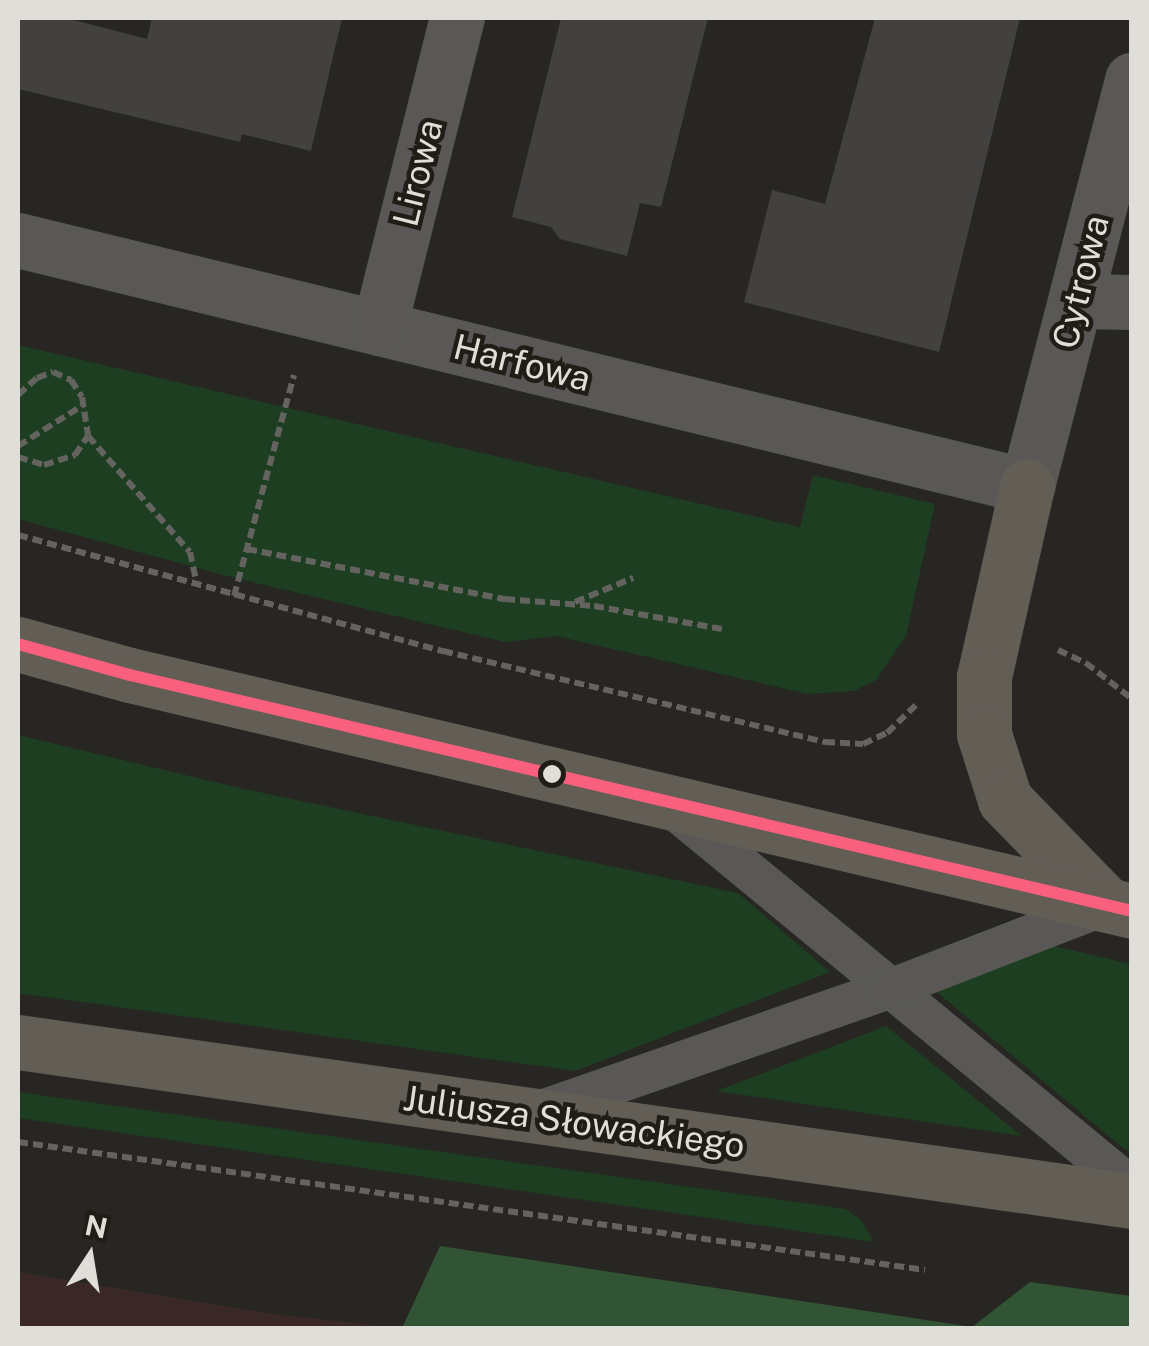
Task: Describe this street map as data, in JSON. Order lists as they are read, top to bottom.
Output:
{
  "streets": {
    "main road": ["Juliusza Słowackiego"],
    "street": ["Lirowa", "Cytrowa", "Harfowa"]
  },
  "crossings": [
    ["Lirowa", "Harfowa"],
    ["Cytrowa", "Harfowa"]
  ],
  "north": "top"
}
